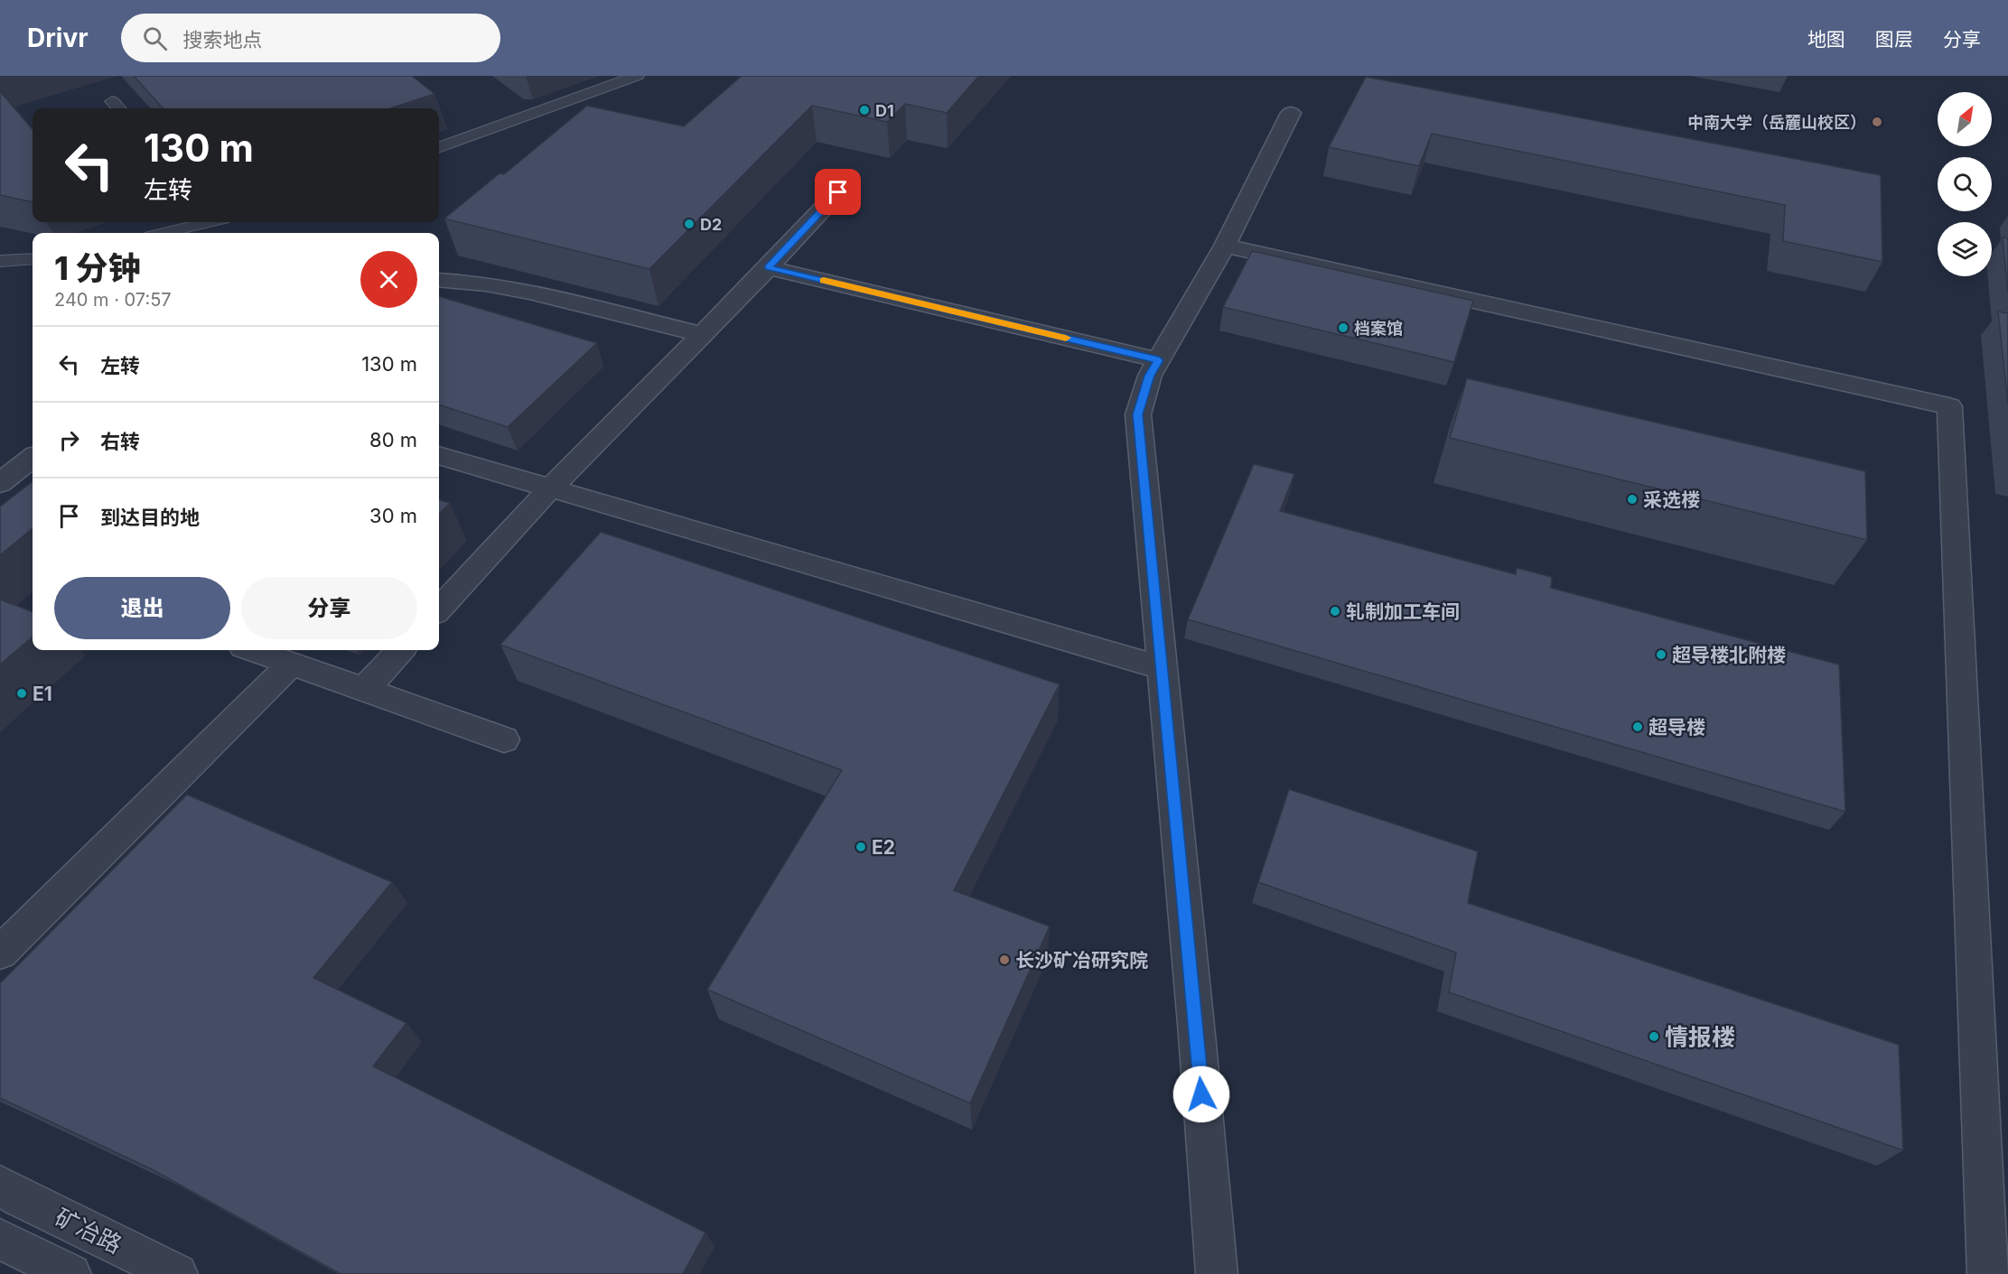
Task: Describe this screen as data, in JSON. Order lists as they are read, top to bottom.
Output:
{
  "streets": {
    "street": ["矿冶路"]
  },
  "places": [
    "D1",
    "中南大学（岳麓山校区）",
    "D2",
    "档案馆",
    "采选楼",
    "轧制加工车间",
    "超导楼北附楼",
    "E1",
    "超导楼",
    "E2",
    "长沙矿冶研究院",
    "情报楼"
  ],
  "north": "top right",
  "page": {
    "header": "Drivr",
    "search": "搜索地点",
    "nav": ["地图", "图层", "分享"],
    "turn": ["130 m", "左转"],
    "heading": ["1 分钟", "240 m · 07:57"],
    "list": [
      {
        "name": "左转",
        "value": "130 m"
      },
      {
        "name": "右转",
        "value": "80 m"
      },
      {
        "name": "到达目的地",
        "value": "30 m"
      }
    ],
    "buttons": ["退出", "分享"]
  }
}
